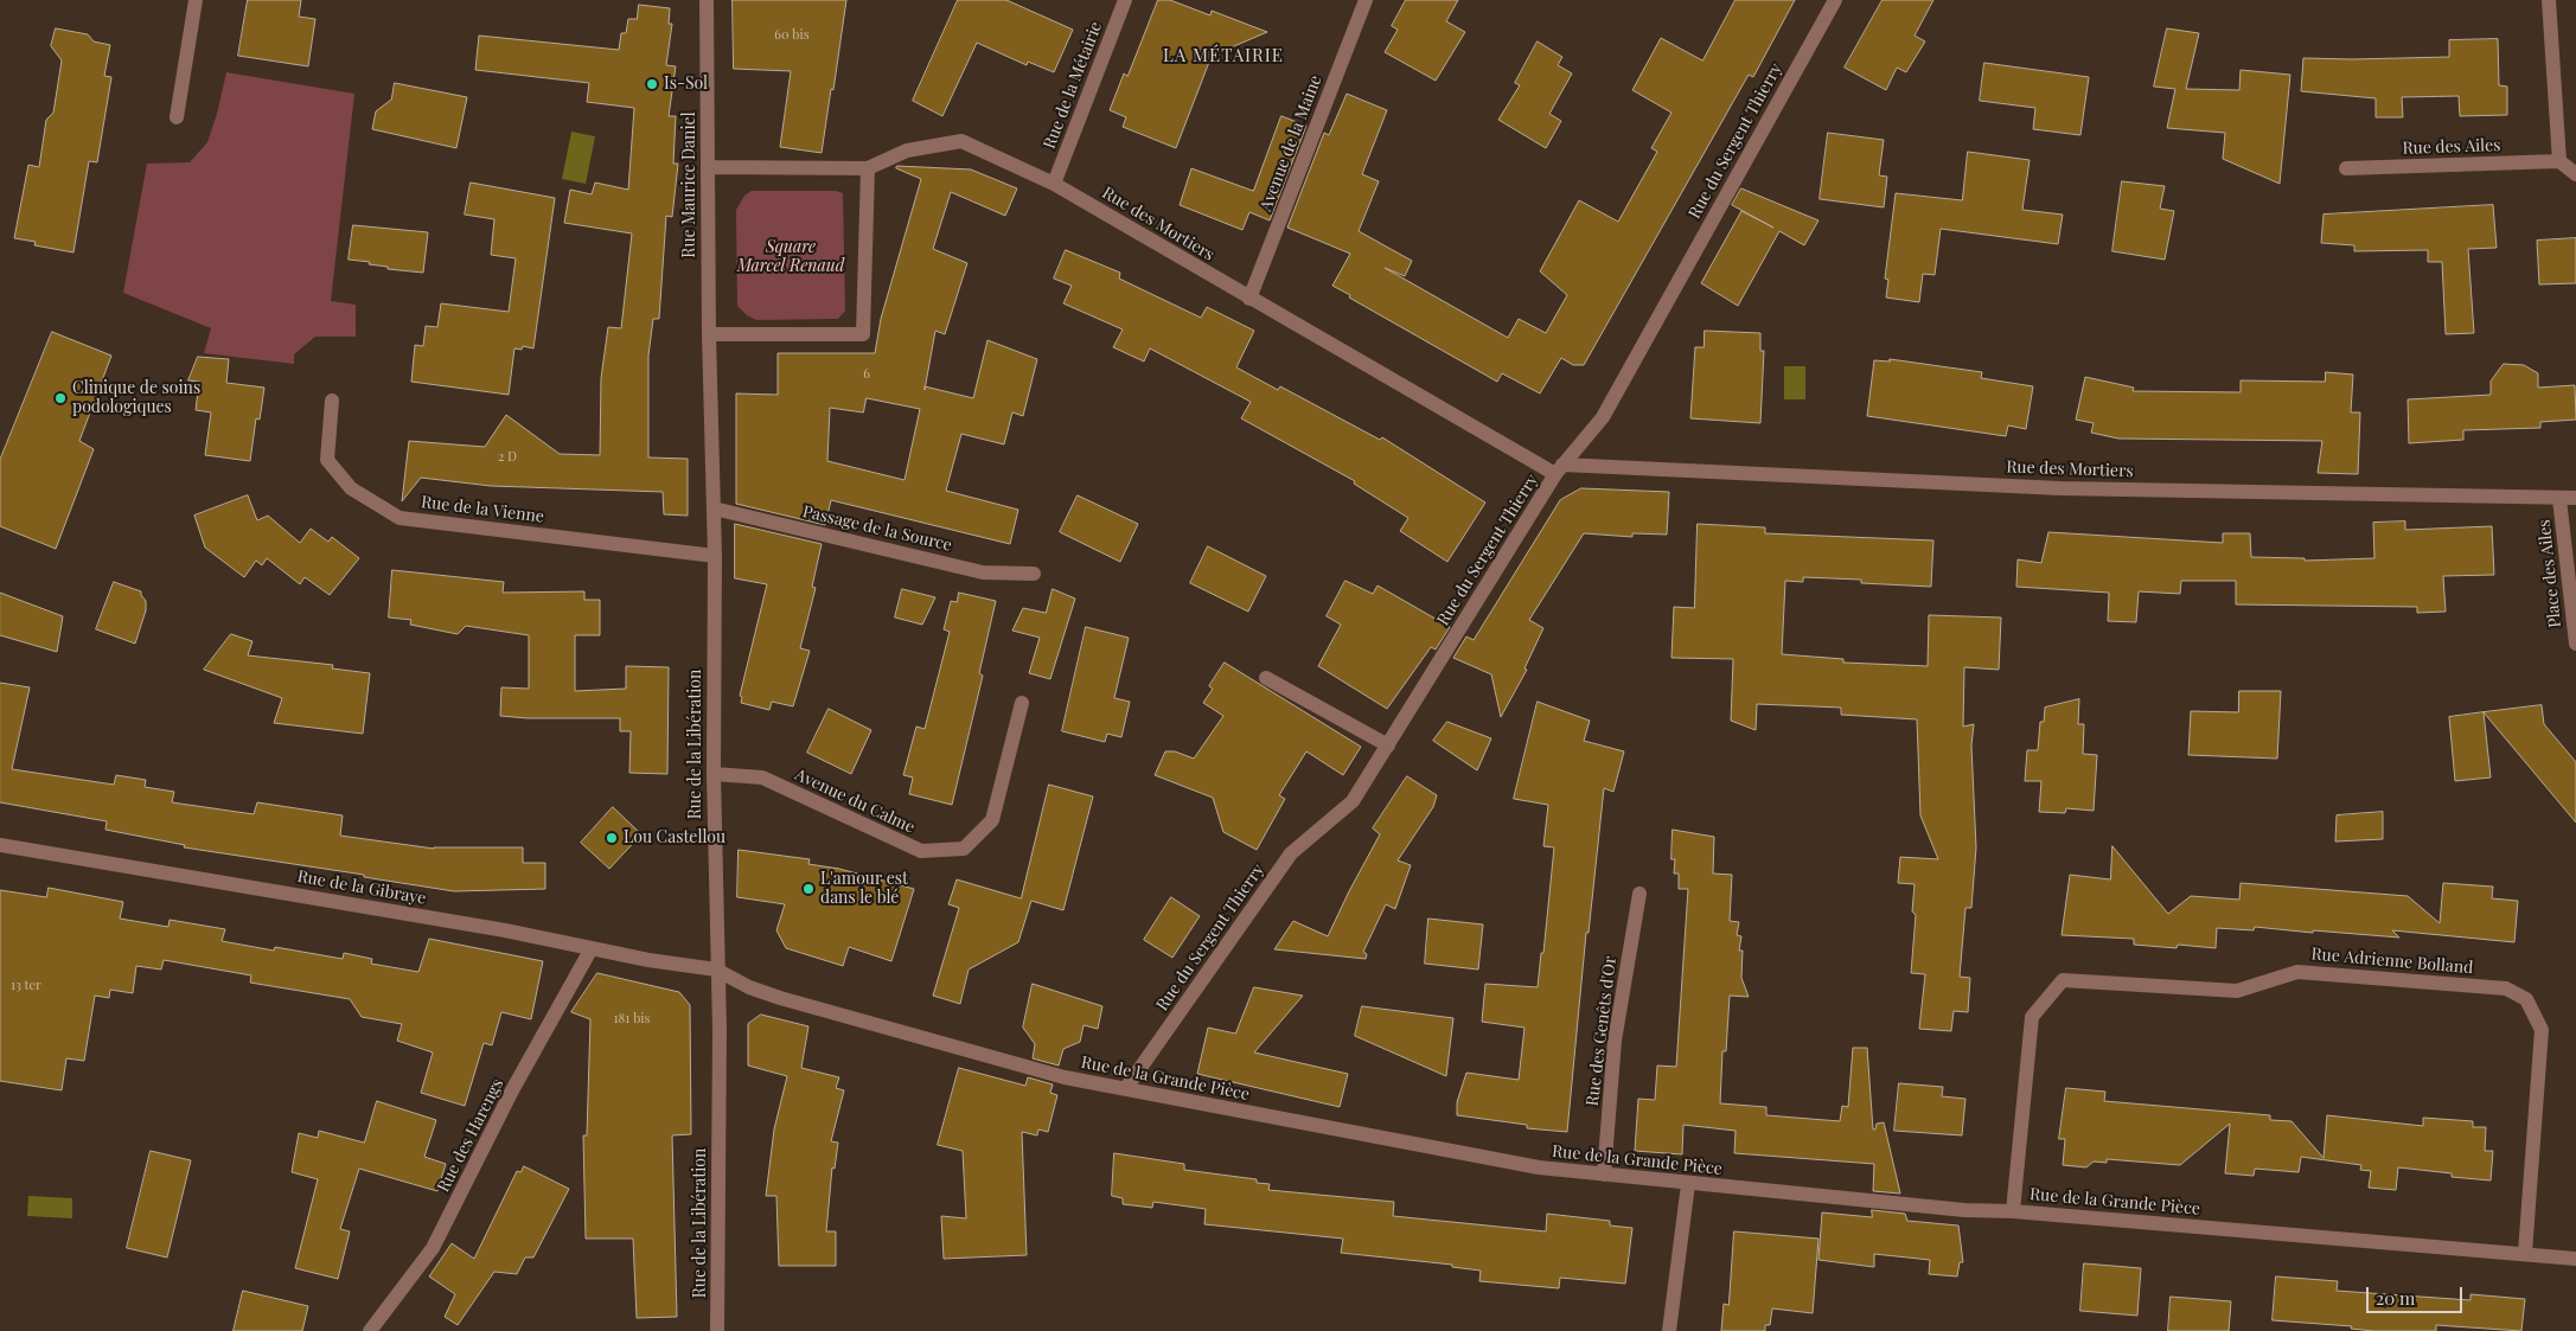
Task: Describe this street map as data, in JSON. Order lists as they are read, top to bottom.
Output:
{
  "streets": {
    "street": [
      "Rue de la Métairie",
      "Rue du Sergent Thierry",
      "Avenue de la Maine",
      "Rue des Ailes",
      "Rue Maurice Daniel",
      "Rue des Mortiers",
      "Rue de la Vienne",
      "Passage de la Source",
      "Place des Ailes",
      "Rue de la Libération",
      "Avenue du Calme",
      "Rue de la Gibraye",
      "Rue Adrienne Bolland",
      "Rue des Genêts d'Or",
      "Rue de la Grande Pièce",
      "Rue des Harengs"
    ]
  },
  "crossings": [
    ["Rue de la Métairie", "Rue des Mortiers"],
    ["Rue du Sergent Thierry", "Rue des Mortiers"],
    ["Rue du Sergent Thierry", "Rue de la Grande Pièce"],
    ["Avenue de la Maine", "Rue des Mortiers"],
    ["Rue Maurice Daniel", "Rue des Mortiers"],
    ["Rue Maurice Daniel", "Rue de la Libération"],
    ["Rue des Mortiers", "Place des Ailes"],
    ["Rue de la Vienne", "Rue de la Libération"],
    ["Passage de la Source", "Rue de la Libération"],
    ["Rue de la Libération", "Avenue du Calme"],
    ["Rue de la Libération", "Rue de la Gibraye"],
    ["Rue de la Libération", "Rue de la Grande Pièce"],
    ["Rue de la Gibraye", "Rue de la Grande Pièce"],
    ["Rue de la Gibraye", "Rue des Harengs"],
    ["Rue Adrienne Bolland", "Rue de la Grande Pièce"],
    ["Rue des Genêts d'Or", "Rue de la Grande Pièce"]
  ],
  "districts": ["LA MÉTAIRIE"],
  "parks": ["Square Marcel Renaud"],
  "places": [
    "Is-Sol",
    "Clinique de soins podologiques",
    "Lou Castellou",
    "L'amour est dans le blé"
  ],
  "house_numbers": [
    "60 bis",
    "6",
    "2 D",
    "13 ter",
    "181 bis"
  ],
  "scale_bar": "20 m"
}
